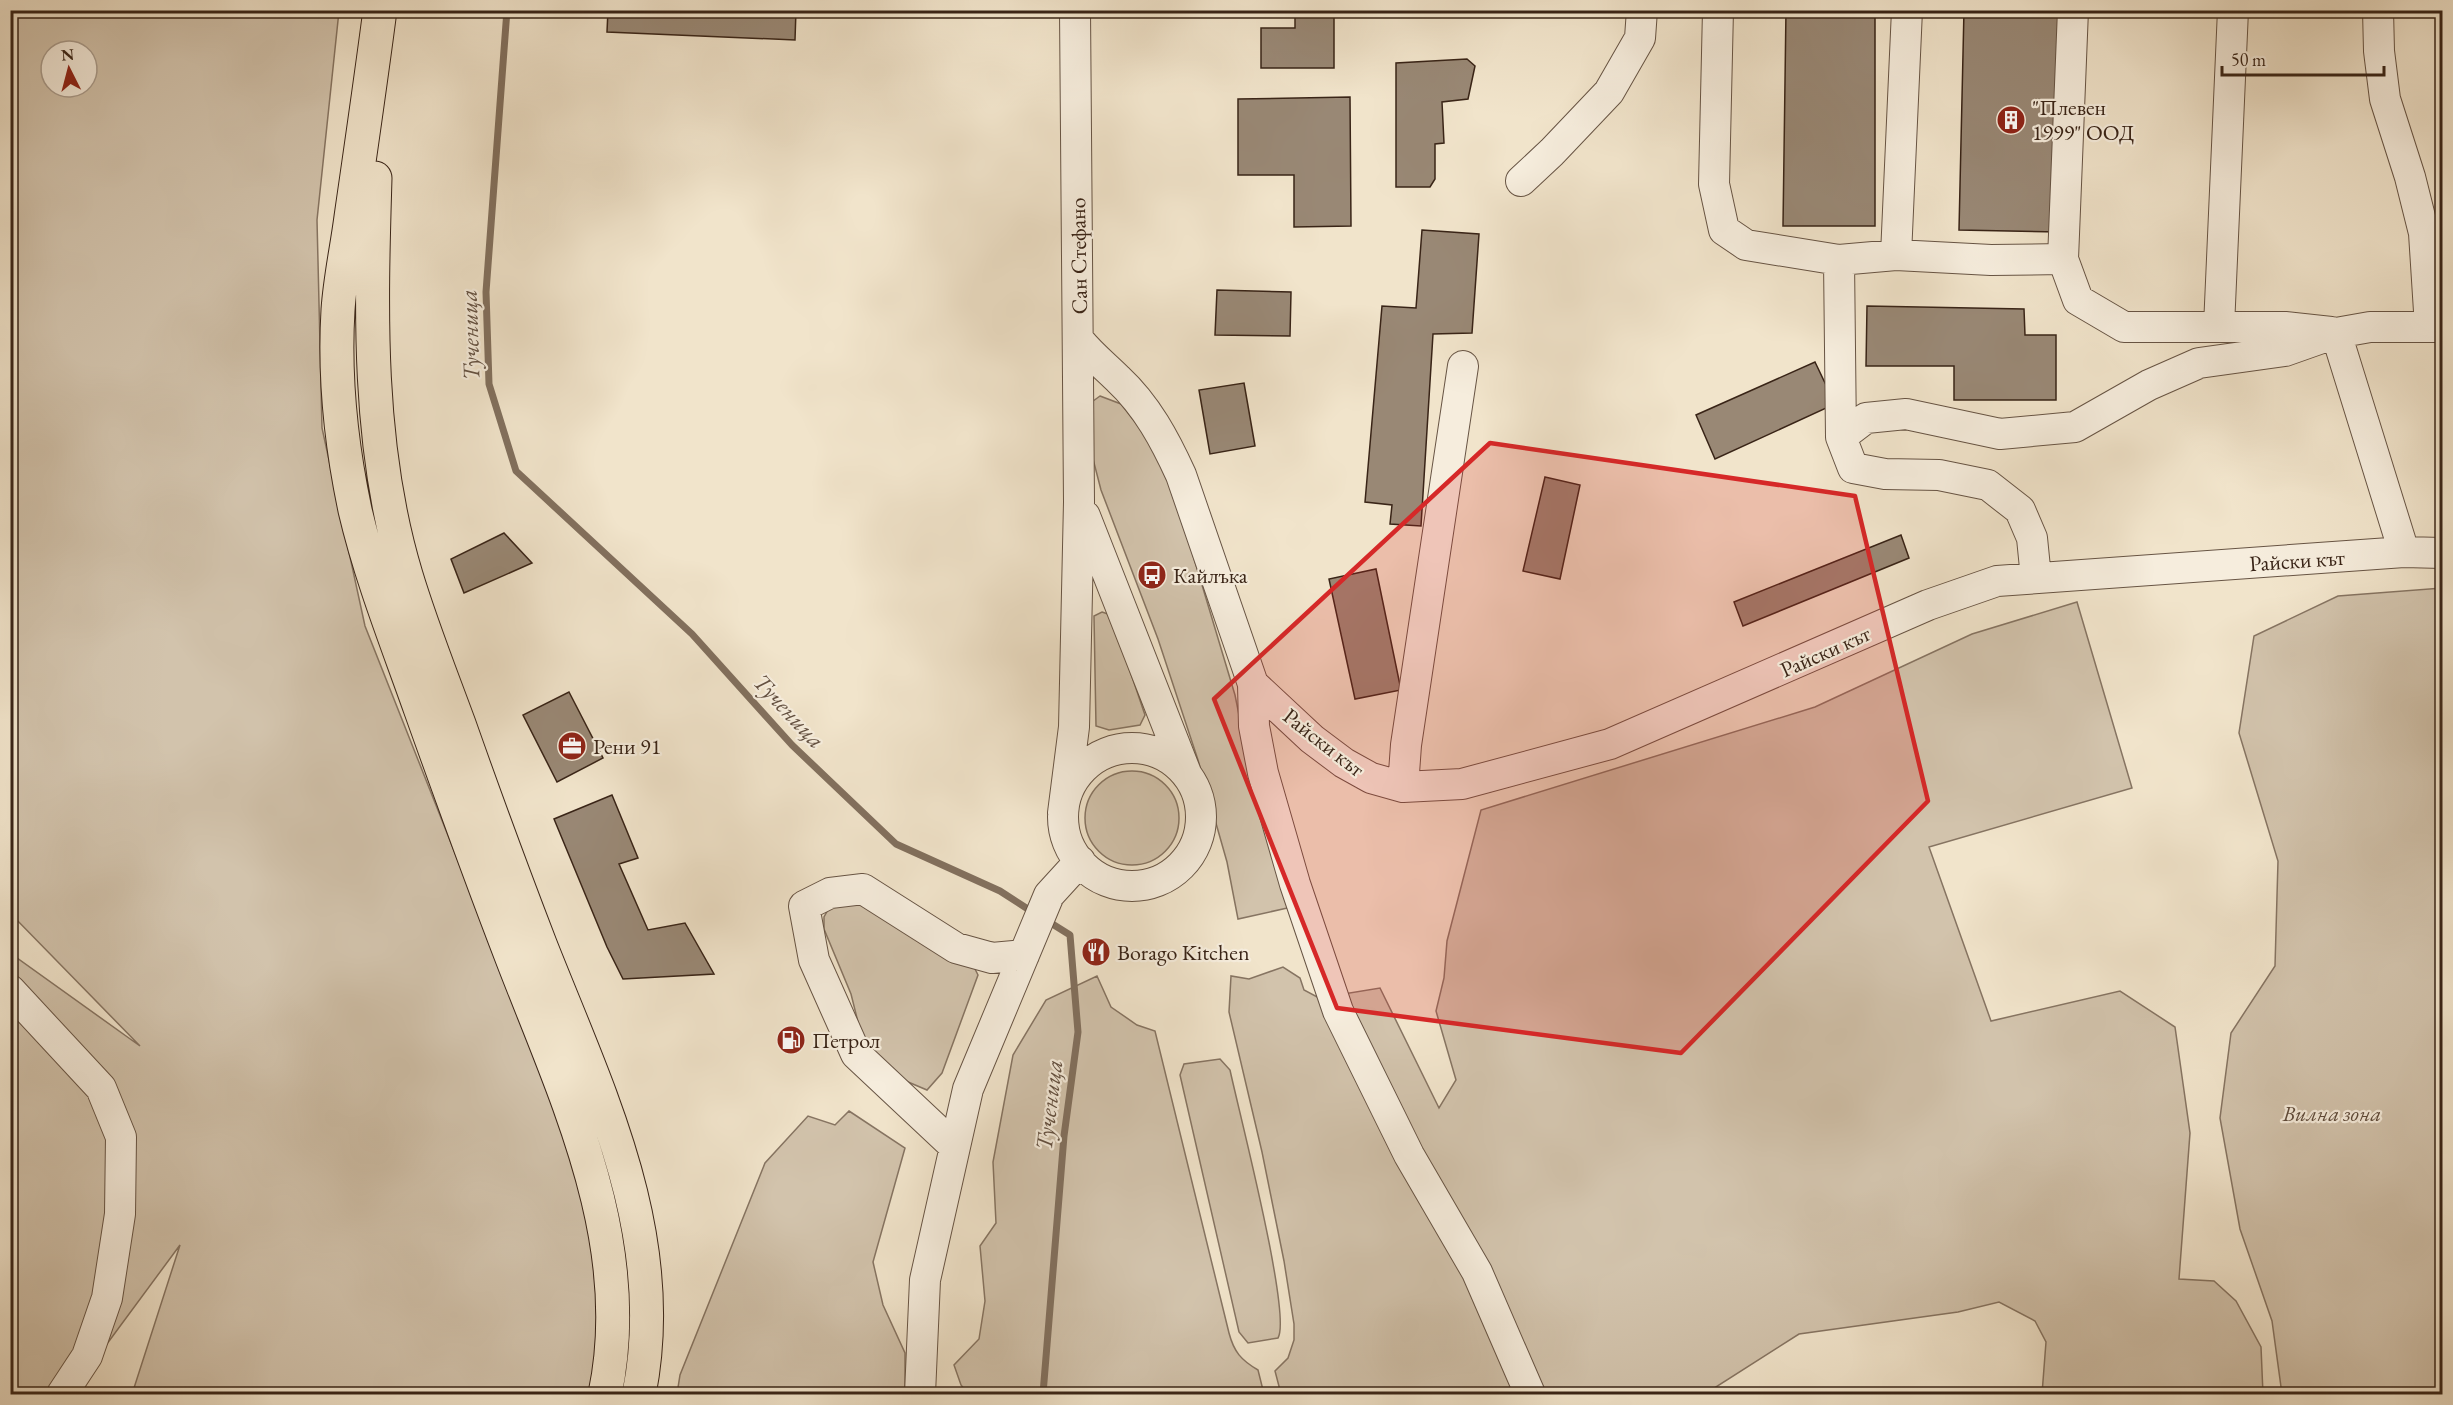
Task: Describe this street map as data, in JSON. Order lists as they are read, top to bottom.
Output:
{
  "streets": {
    "street": ["Сан Стефано", "Райски кът"]
  },
  "water": ["Тученица"],
  "parks": ["Вилна зона"],
  "places": {
    "building": ["\"Плевен 1999\" ООД"],
    "bus stop": ["Кайлъка"],
    "office": ["Рени 91"],
    "restaurant": ["Borago Kitchen"],
    "fuel station": ["Петрол"]
  },
  "scale_bar": "50 m",
  "north": "top"
}
